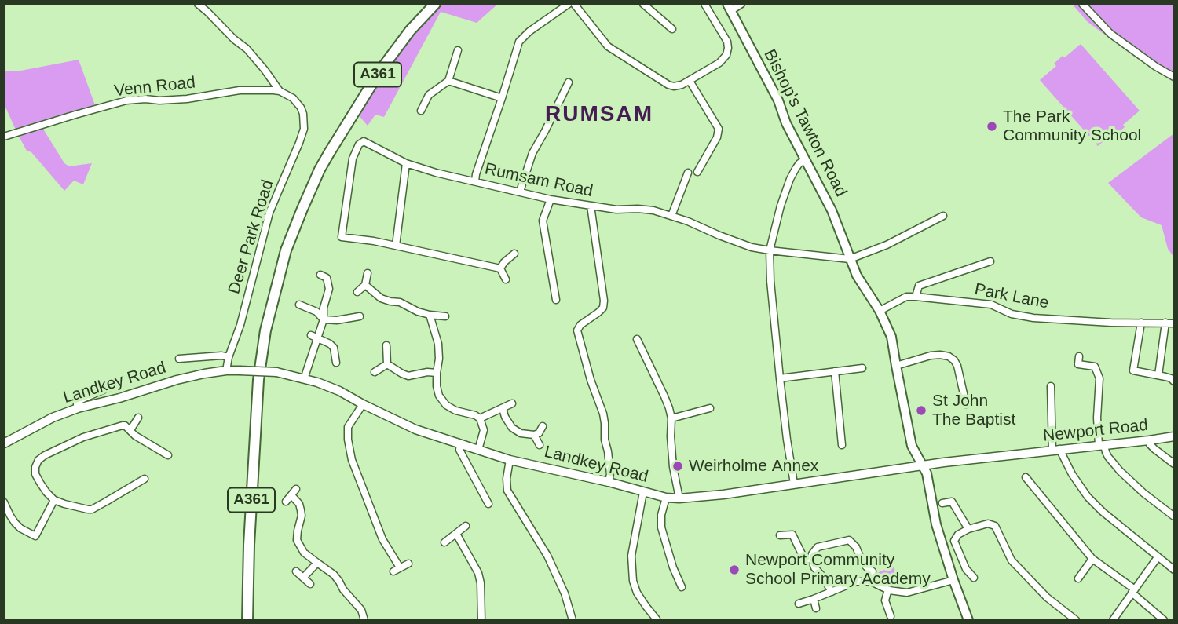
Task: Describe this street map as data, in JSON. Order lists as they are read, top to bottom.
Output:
{
  "streets": {
    "highway": ["A361"],
    "main road": ["Bishop's Tawton Road"],
    "street": [
      "Venn Road",
      "Rumsam Road",
      "Deer Park Road",
      "Park Lane",
      "Landkey Road",
      "Newport Road"
    ]
  },
  "crossings": [
    ["Venn Road", "Deer Park Road"],
    ["Bishop's Tawton Road", "Rumsam Road"],
    ["Bishop's Tawton Road", "Park Lane"],
    ["Bishop's Tawton Road", "Landkey Road"],
    ["Bishop's Tawton Road", "Newport Road"],
    ["Deer Park Road", "Landkey Road"],
    ["Landkey Road", "Newport Road"]
  ],
  "districts": ["RUMSAM"],
  "places": [
    "The Park Community School",
    "St John The Baptist",
    "Weirholme Annex",
    "Newport Community School Primary Academy"
  ]
}
